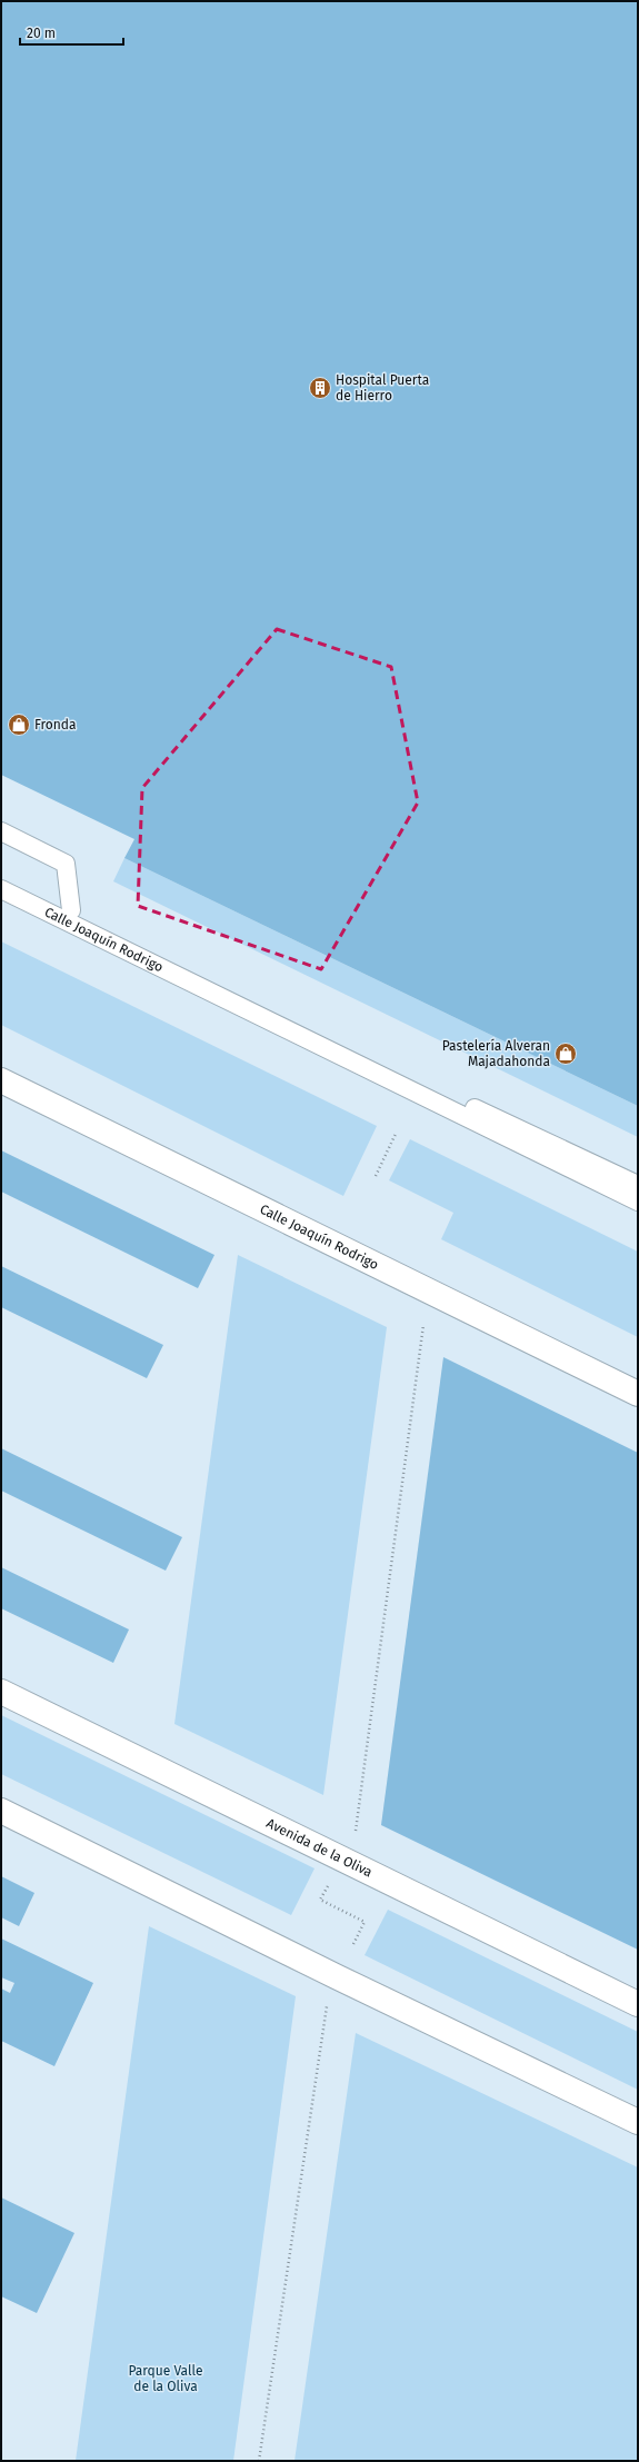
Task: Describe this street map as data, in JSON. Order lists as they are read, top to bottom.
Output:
{
  "streets": {
    "street": ["Calle Joaquín Rodrigo", "Avenida de la Oliva"]
  },
  "parks": ["Parque Valle de la Oliva"],
  "places": {
    "building": ["Hospital Puerta de Hierro"],
    "shop": ["Fronda", "Pastelería Alveran Majadahonda"]
  },
  "scale_bar": "20 m"
}
